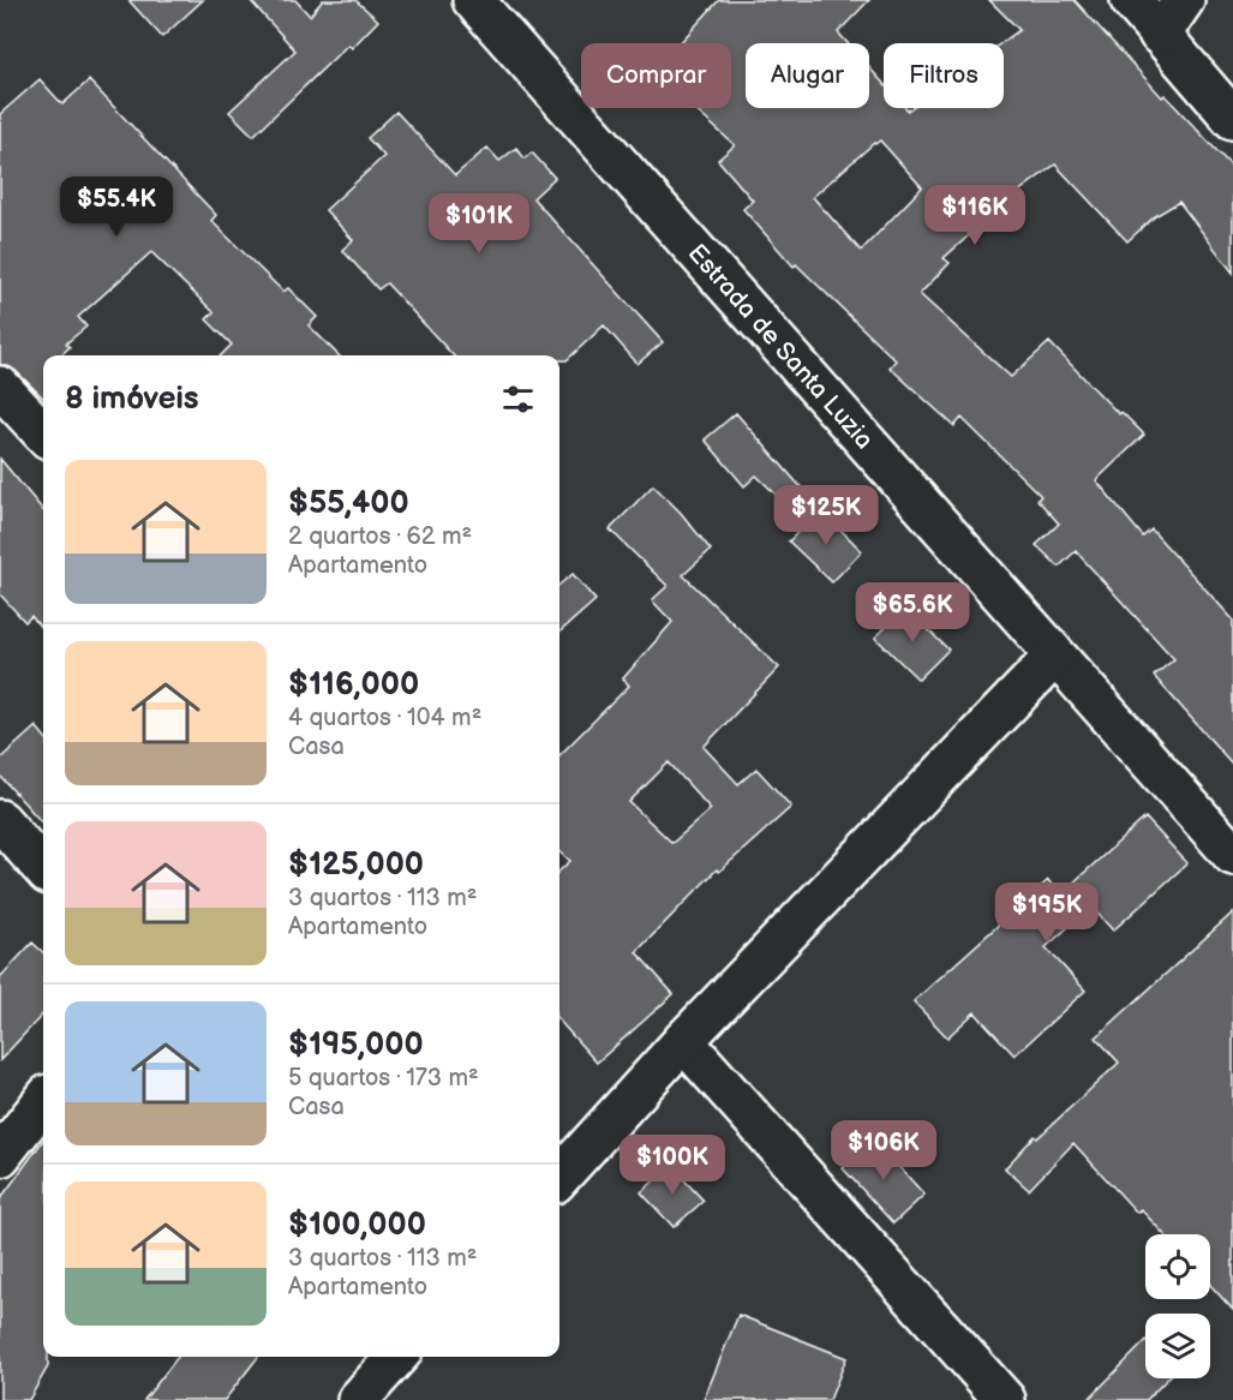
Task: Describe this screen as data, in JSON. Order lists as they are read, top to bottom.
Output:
{
  "streets": {
    "street": ["Estrada de Santa Luzia"]
  },
  "page": {
    "chip": ["Comprar", "Alugar", "Filtros"],
    "price": [
      "$55.4K",
      "$116K",
      "$101K",
      "$125K",
      "$65.6K",
      "$195K",
      "$106K",
      "$100K"
    ],
    "heading": "8 imóveis",
    "list": [
      {
        "name": "$55,400",
        "note": "2 quartos · 62 m² · Apartamento"
      },
      {
        "name": "$116,000",
        "note": "4 quartos · 104 m² · Casa"
      },
      {
        "name": "$125,000",
        "note": "3 quartos · 113 m² · Apartamento"
      },
      {
        "name": "$195,000",
        "note": "5 quartos · 173 m² · Casa"
      },
      {
        "name": "$100,000",
        "note": "3 quartos · 113 m² · Apartamento"
      }
    ]
  }
}
